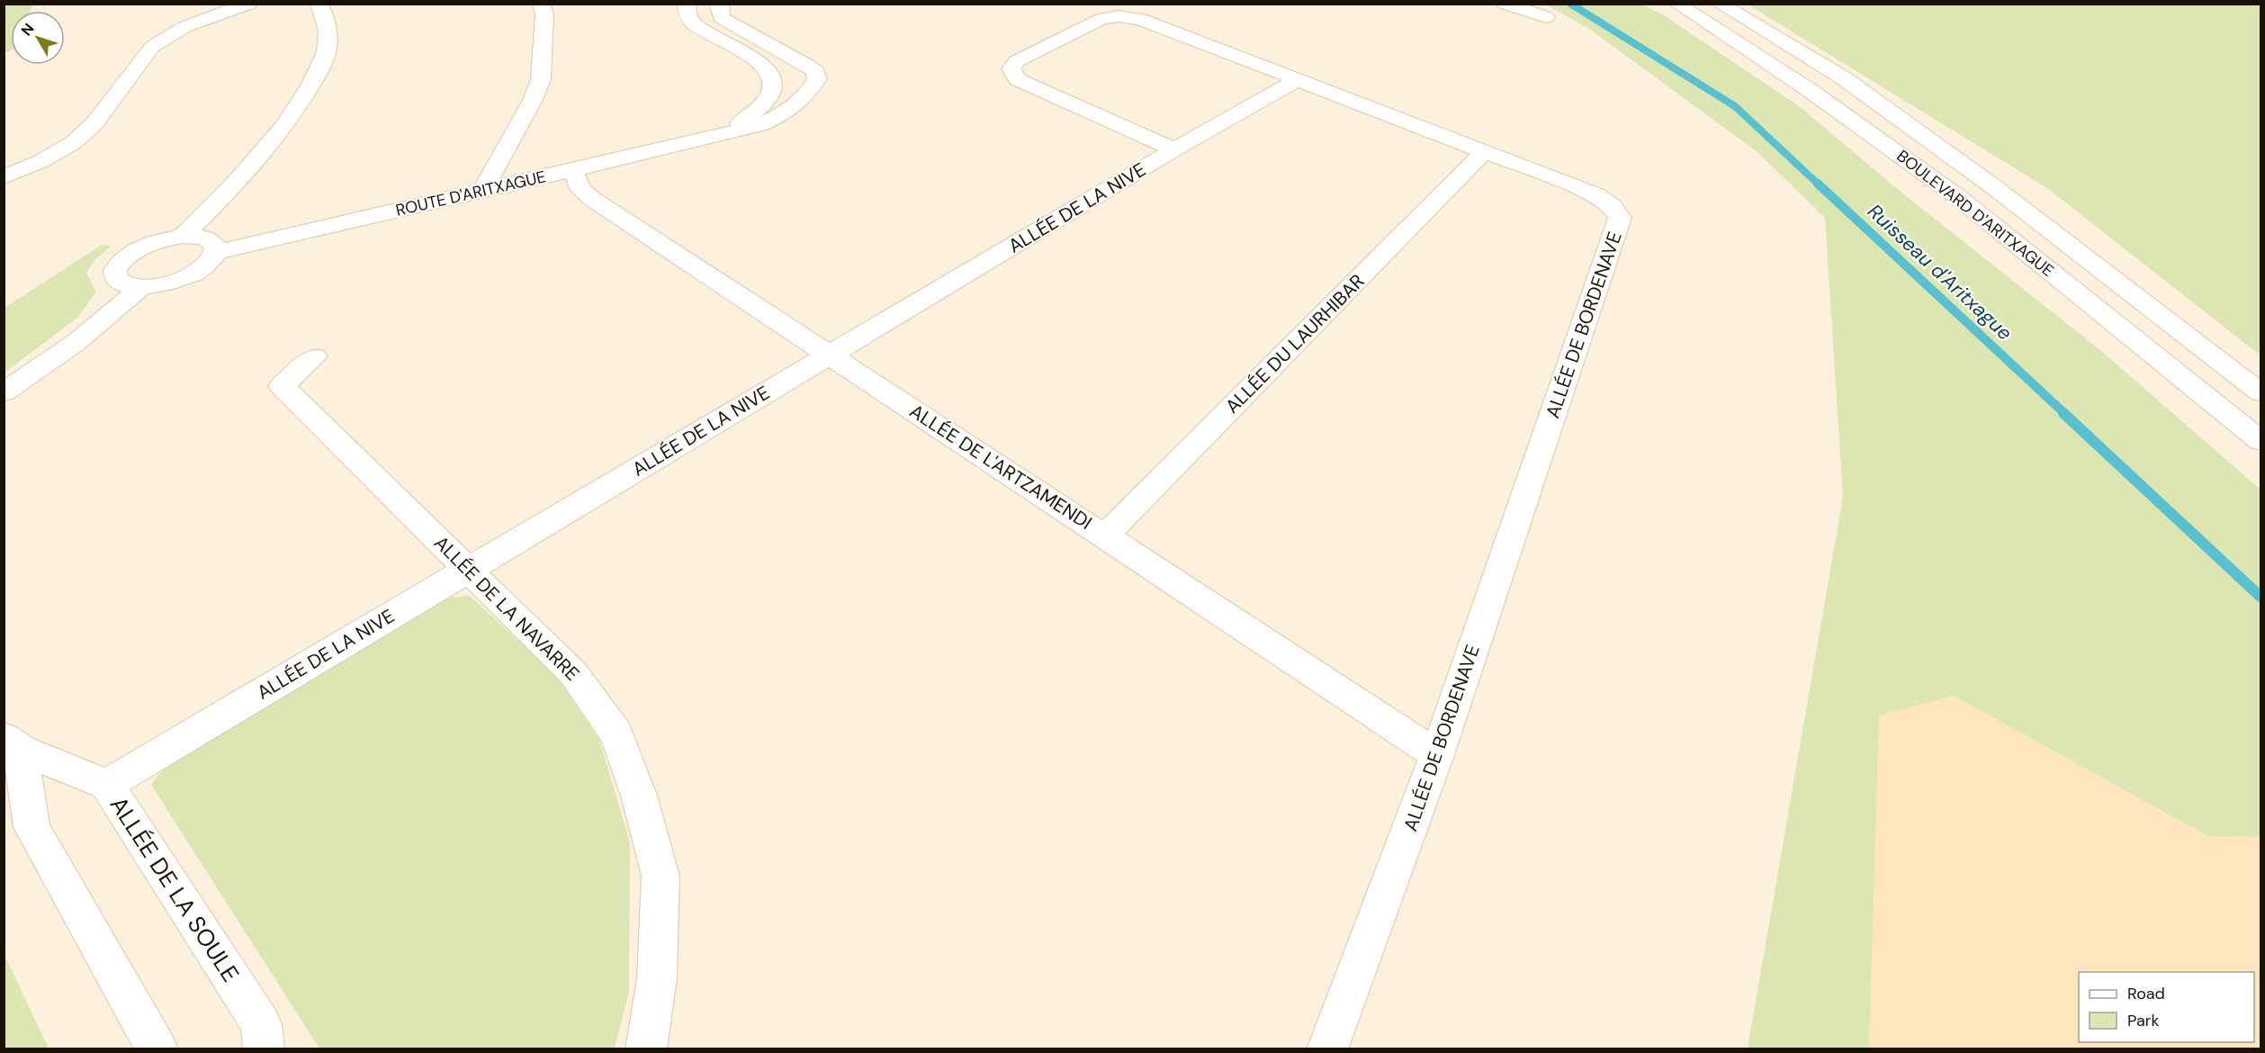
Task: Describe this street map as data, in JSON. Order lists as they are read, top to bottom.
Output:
{
  "streets": {
    "street": [
      "ROUTE D'ARITXAGUE",
      "ALLÉE DE LA NIVE",
      "BOULEVARD D'ARITXAGUE",
      "ALLÉE DE BORDENAVE",
      "ALLÉE DU LAURHIBAR",
      "ALLÉE DE L'ARTZAMENDI",
      "ALLÉE DE LA NAVARRE",
      "ALLÉE DE LA SOULE"
    ]
  },
  "crossings": [
    ["ROUTE D'ARITXAGUE", "ALLÉE DE L'ARTZAMENDI"],
    ["ALLÉE DE LA NIVE", "ALLÉE DE BORDENAVE"],
    ["ALLÉE DE LA NIVE", "ALLÉE DE L'ARTZAMENDI"],
    ["ALLÉE DE LA NIVE", "ALLÉE DE LA NAVARRE"],
    ["ALLÉE DE LA NIVE", "ALLÉE DE LA SOULE"],
    ["ALLÉE DE BORDENAVE", "ALLÉE DU LAURHIBAR"],
    ["ALLÉE DE BORDENAVE", "ALLÉE DE L'ARTZAMENDI"],
    ["ALLÉE DU LAURHIBAR", "ALLÉE DE L'ARTZAMENDI"]
  ],
  "water": ["Ruisseau d'Aritxague"],
  "legend": ["Road", "Park"],
  "north": "top left"
}
